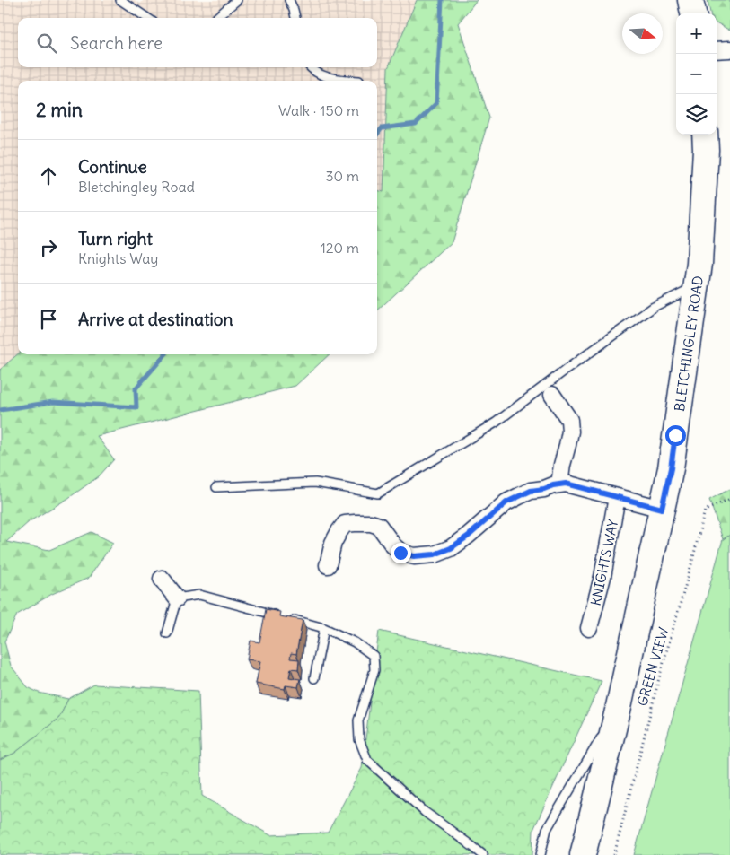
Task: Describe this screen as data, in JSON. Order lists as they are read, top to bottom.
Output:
{
  "streets": {
    "main road": ["BLETCHINGLEY ROAD"],
    "street": ["KNIGHTS WAY"],
    "path": ["GREEN VIEW"]
  },
  "north": "right",
  "page": {
    "map_buttons": ["+", "−"],
    "search": "Search here",
    "heading": ["2 min", "Walk · 150 m"],
    "list": [
      ["Continue", "Bletchingley Road", "30 m"],
      ["Turn right", "Knights Way", "120 m"],
      "Arrive at destination"
    ]
  }
}
